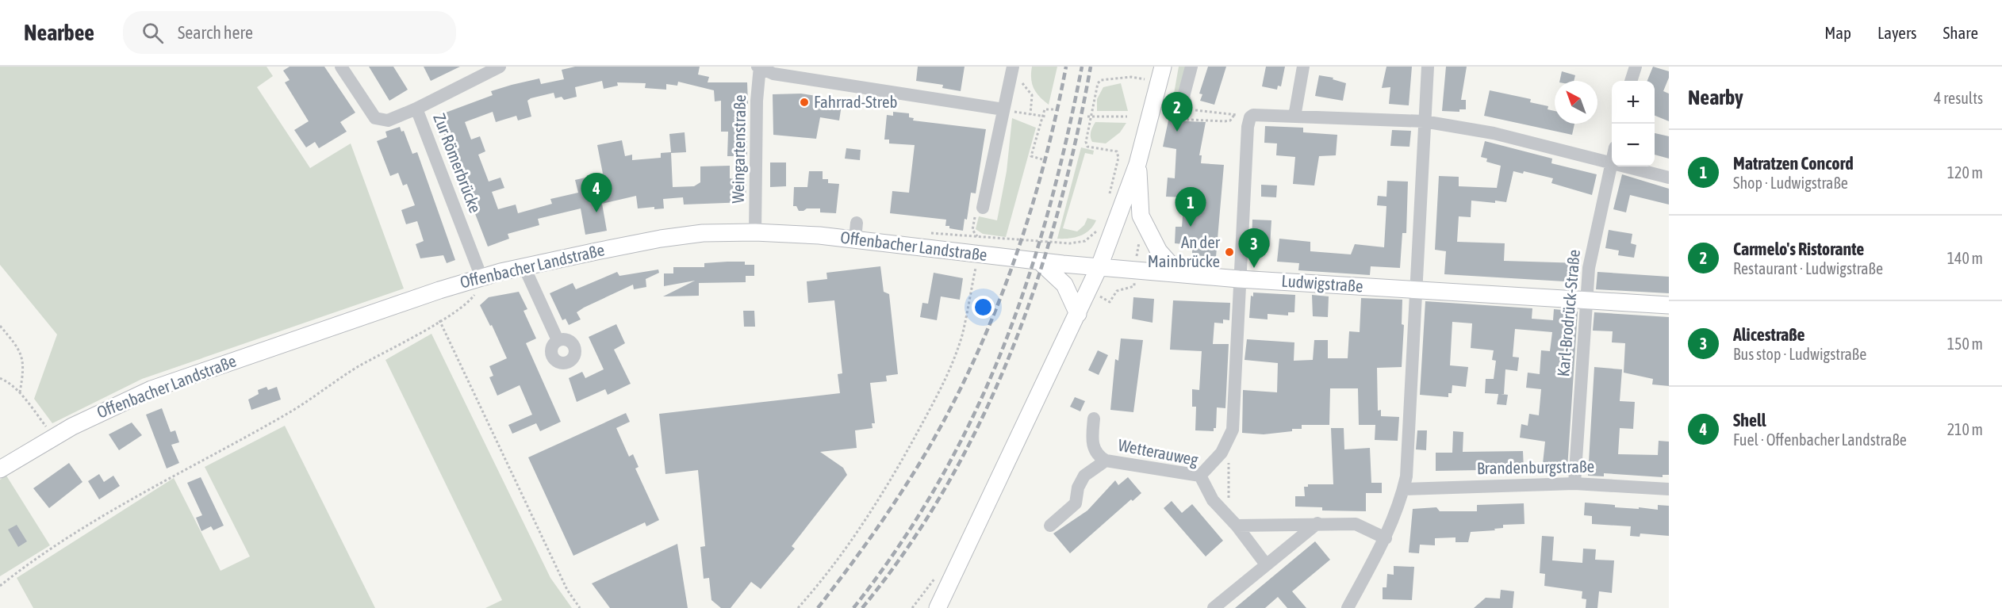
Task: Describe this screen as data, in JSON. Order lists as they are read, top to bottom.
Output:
{
  "streets": {
    "main road": ["Offenbacher Landstraße", "Ludwigstraße"],
    "street": [
      "Weingartenstraße",
      "Zur Römerbrücke",
      "Karl-Brodrück-Straße",
      "Wetterauweg",
      "Brandenburgstraße"
    ]
  },
  "crossings": [
    ["Weingartenstraße", "Offenbacher Landstraße"],
    ["Zur Römerbrücke", "Offenbacher Landstraße"],
    ["Offenbacher Landstraße", "Ludwigstraße"],
    ["Ludwigstraße", "Karl-Brodrück-Straße"],
    ["Karl-Brodrück-Straße", "Brandenburgstraße"]
  ],
  "places": ["Fahrrad-Streb", "An der Mainbrücke"],
  "north": "top left",
  "page": {
    "header": "Nearbee",
    "search": "Search here",
    "nav": ["Map", "Layers", "Share"],
    "heading": ["Nearby", "4 results"],
    "map_buttons": ["+", "−"],
    "pins": [
      "2",
      "4",
      "1",
      "3"
    ],
    "list": [
      {
        "mark": "1",
        "name": "Matratzen Concord",
        "note": "Shop · Ludwigstraße",
        "value": "120 m"
      },
      {
        "mark": "2",
        "name": "Carmelo's Ristorante",
        "note": "Restaurant · Ludwigstraße",
        "value": "140 m"
      },
      {
        "mark": "3",
        "name": "Alicestraße",
        "note": "Bus stop · Ludwigstraße",
        "value": "150 m"
      },
      {
        "mark": "4",
        "name": "Shell",
        "note": "Fuel · Offenbacher Landstraße",
        "value": "210 m"
      }
    ]
  }
}
